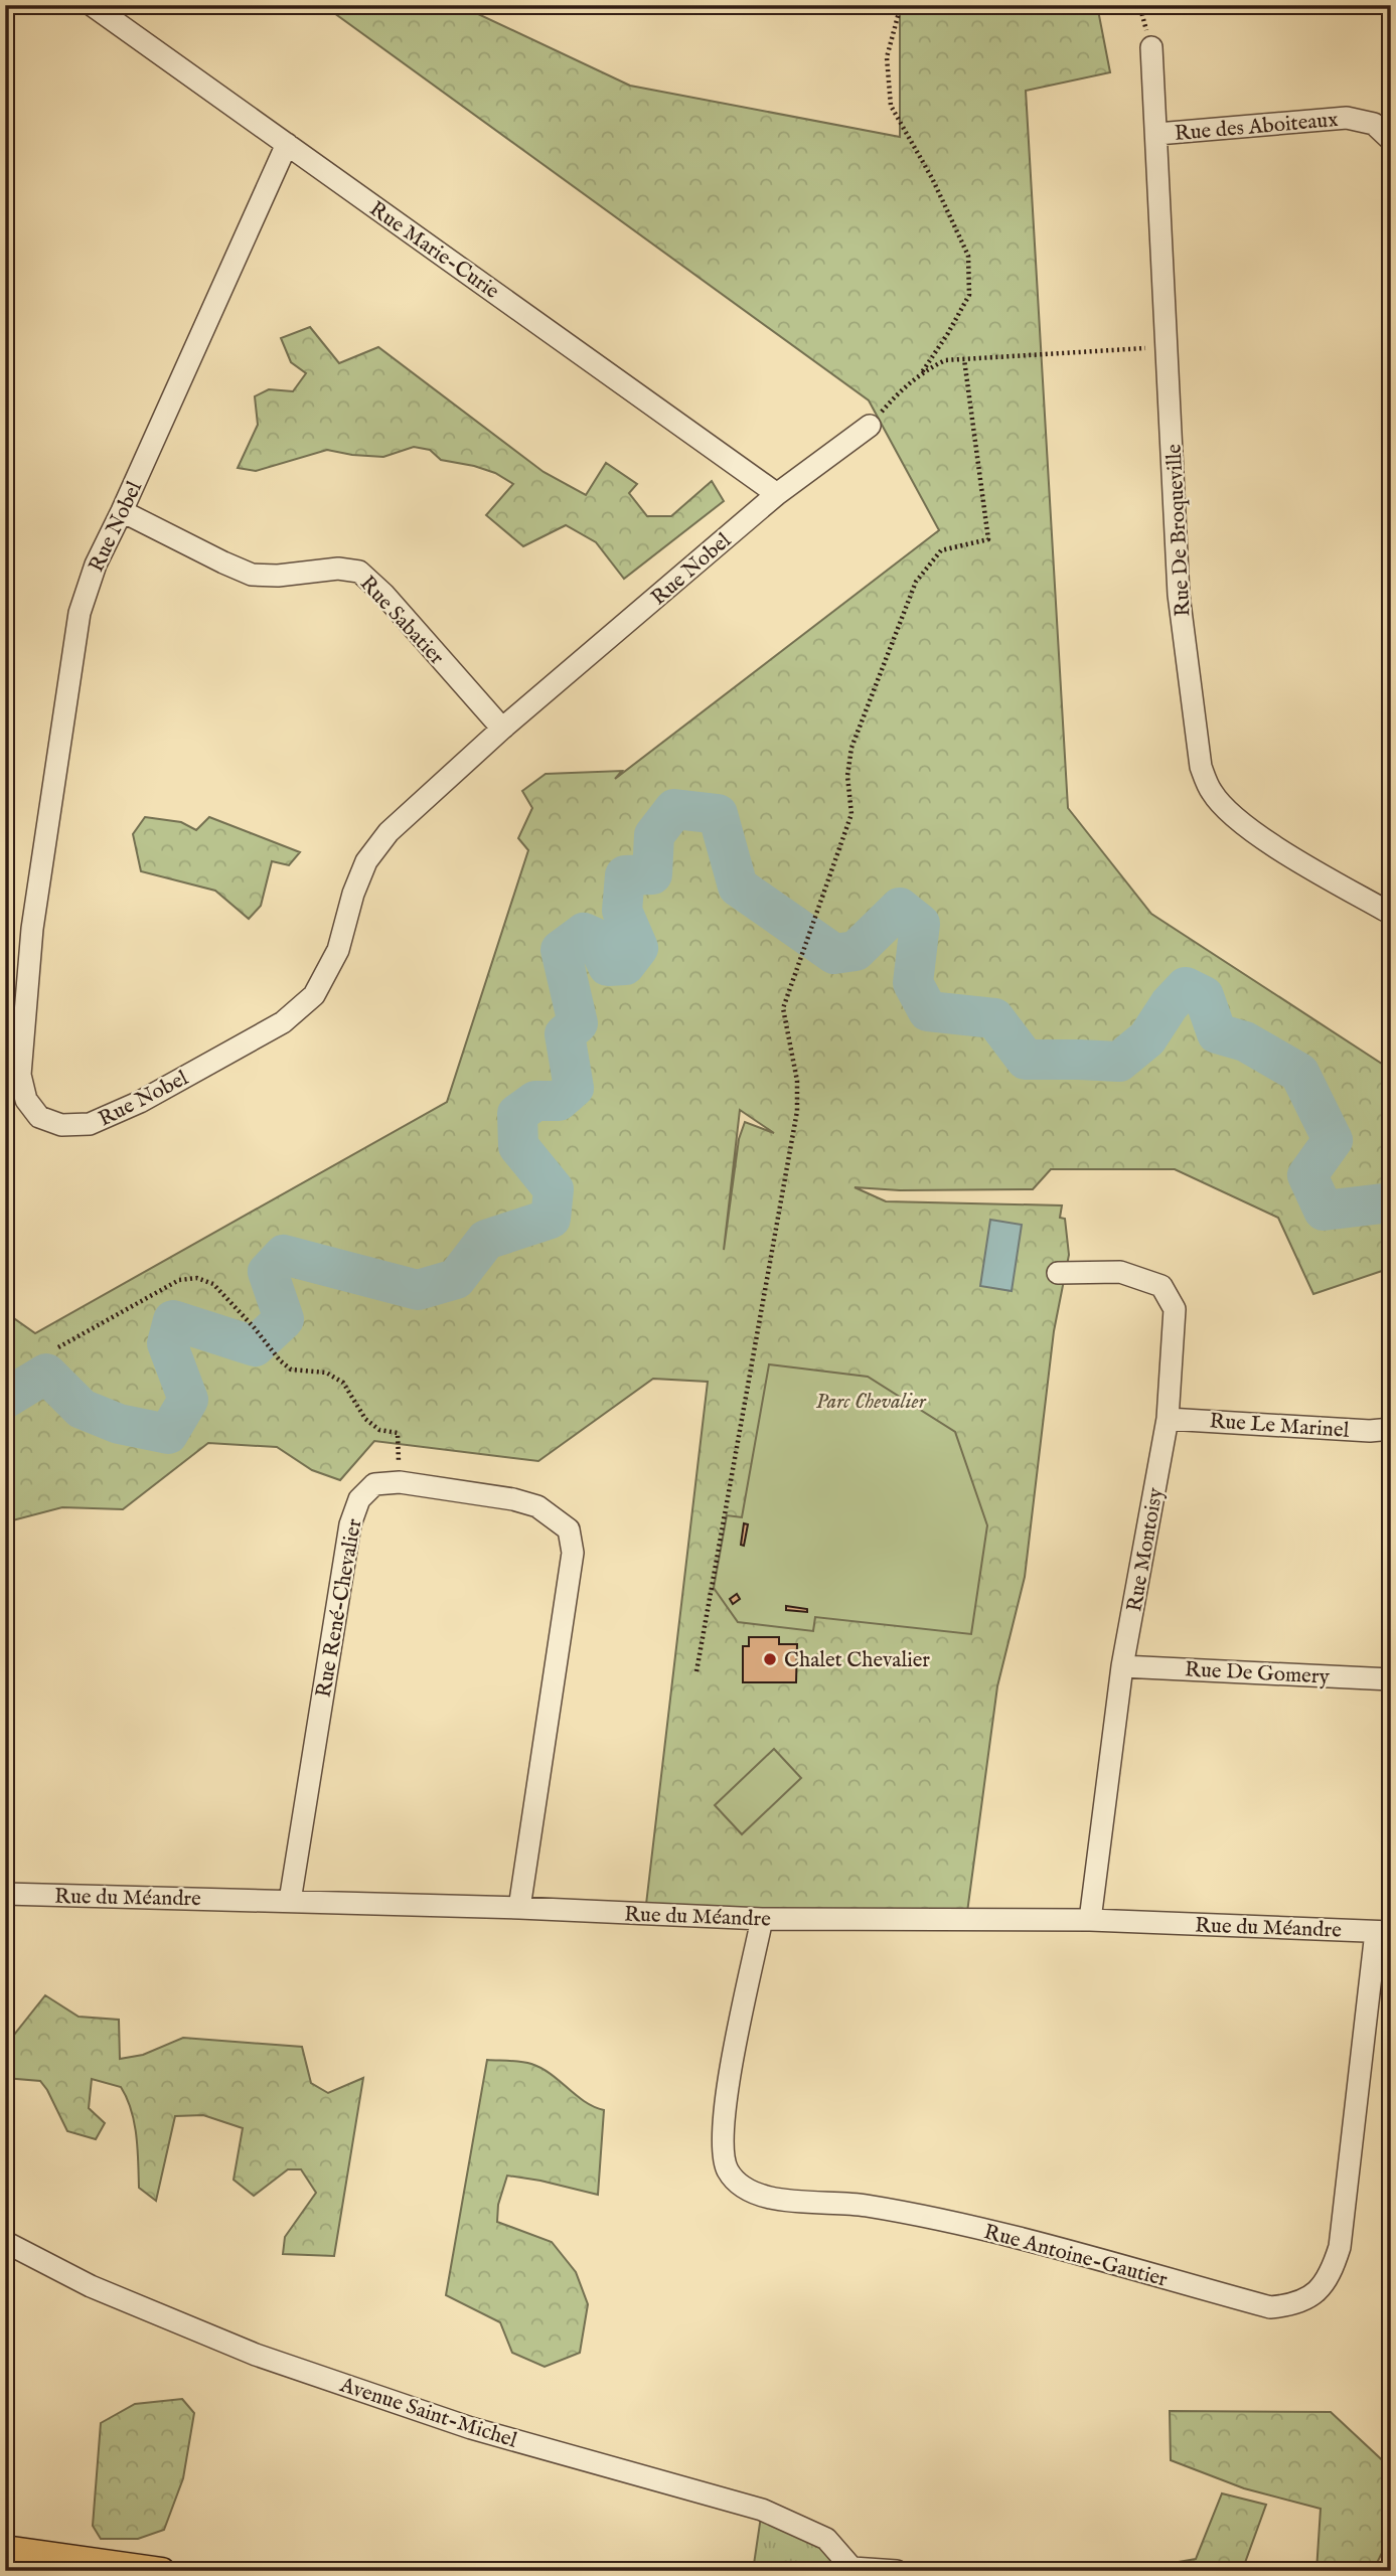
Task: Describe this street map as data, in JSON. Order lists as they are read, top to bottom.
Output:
{
  "streets": {
    "street": [
      "Rue des Aboiteaux",
      "Rue Marie-Curie",
      "Rue Nobel",
      "Rue De Broqueville",
      "Rue Sabatier",
      "Rue Le Marinel",
      "Rue Montoisy",
      "Rue René-Chevalier",
      "Rue De Gomery",
      "Rue du Méandre",
      "Rue Antoine-Gautier",
      "Avenue Saint-Michel"
    ]
  },
  "crossings": [
    ["Rue des Aboiteaux", "Rue De Broqueville"],
    ["Rue Marie-Curie", "Rue Nobel"],
    ["Rue Nobel", "Rue Sabatier"],
    ["Rue Le Marinel", "Rue Montoisy"],
    ["Rue Montoisy", "Rue De Gomery"],
    ["Rue Montoisy", "Rue du Méandre"],
    ["Rue René-Chevalier", "Rue du Méandre"],
    ["Rue du Méandre", "Rue Antoine-Gautier"]
  ],
  "parks": ["Parc Chevalier"],
  "places": ["Chalet Chevalier"]
}
